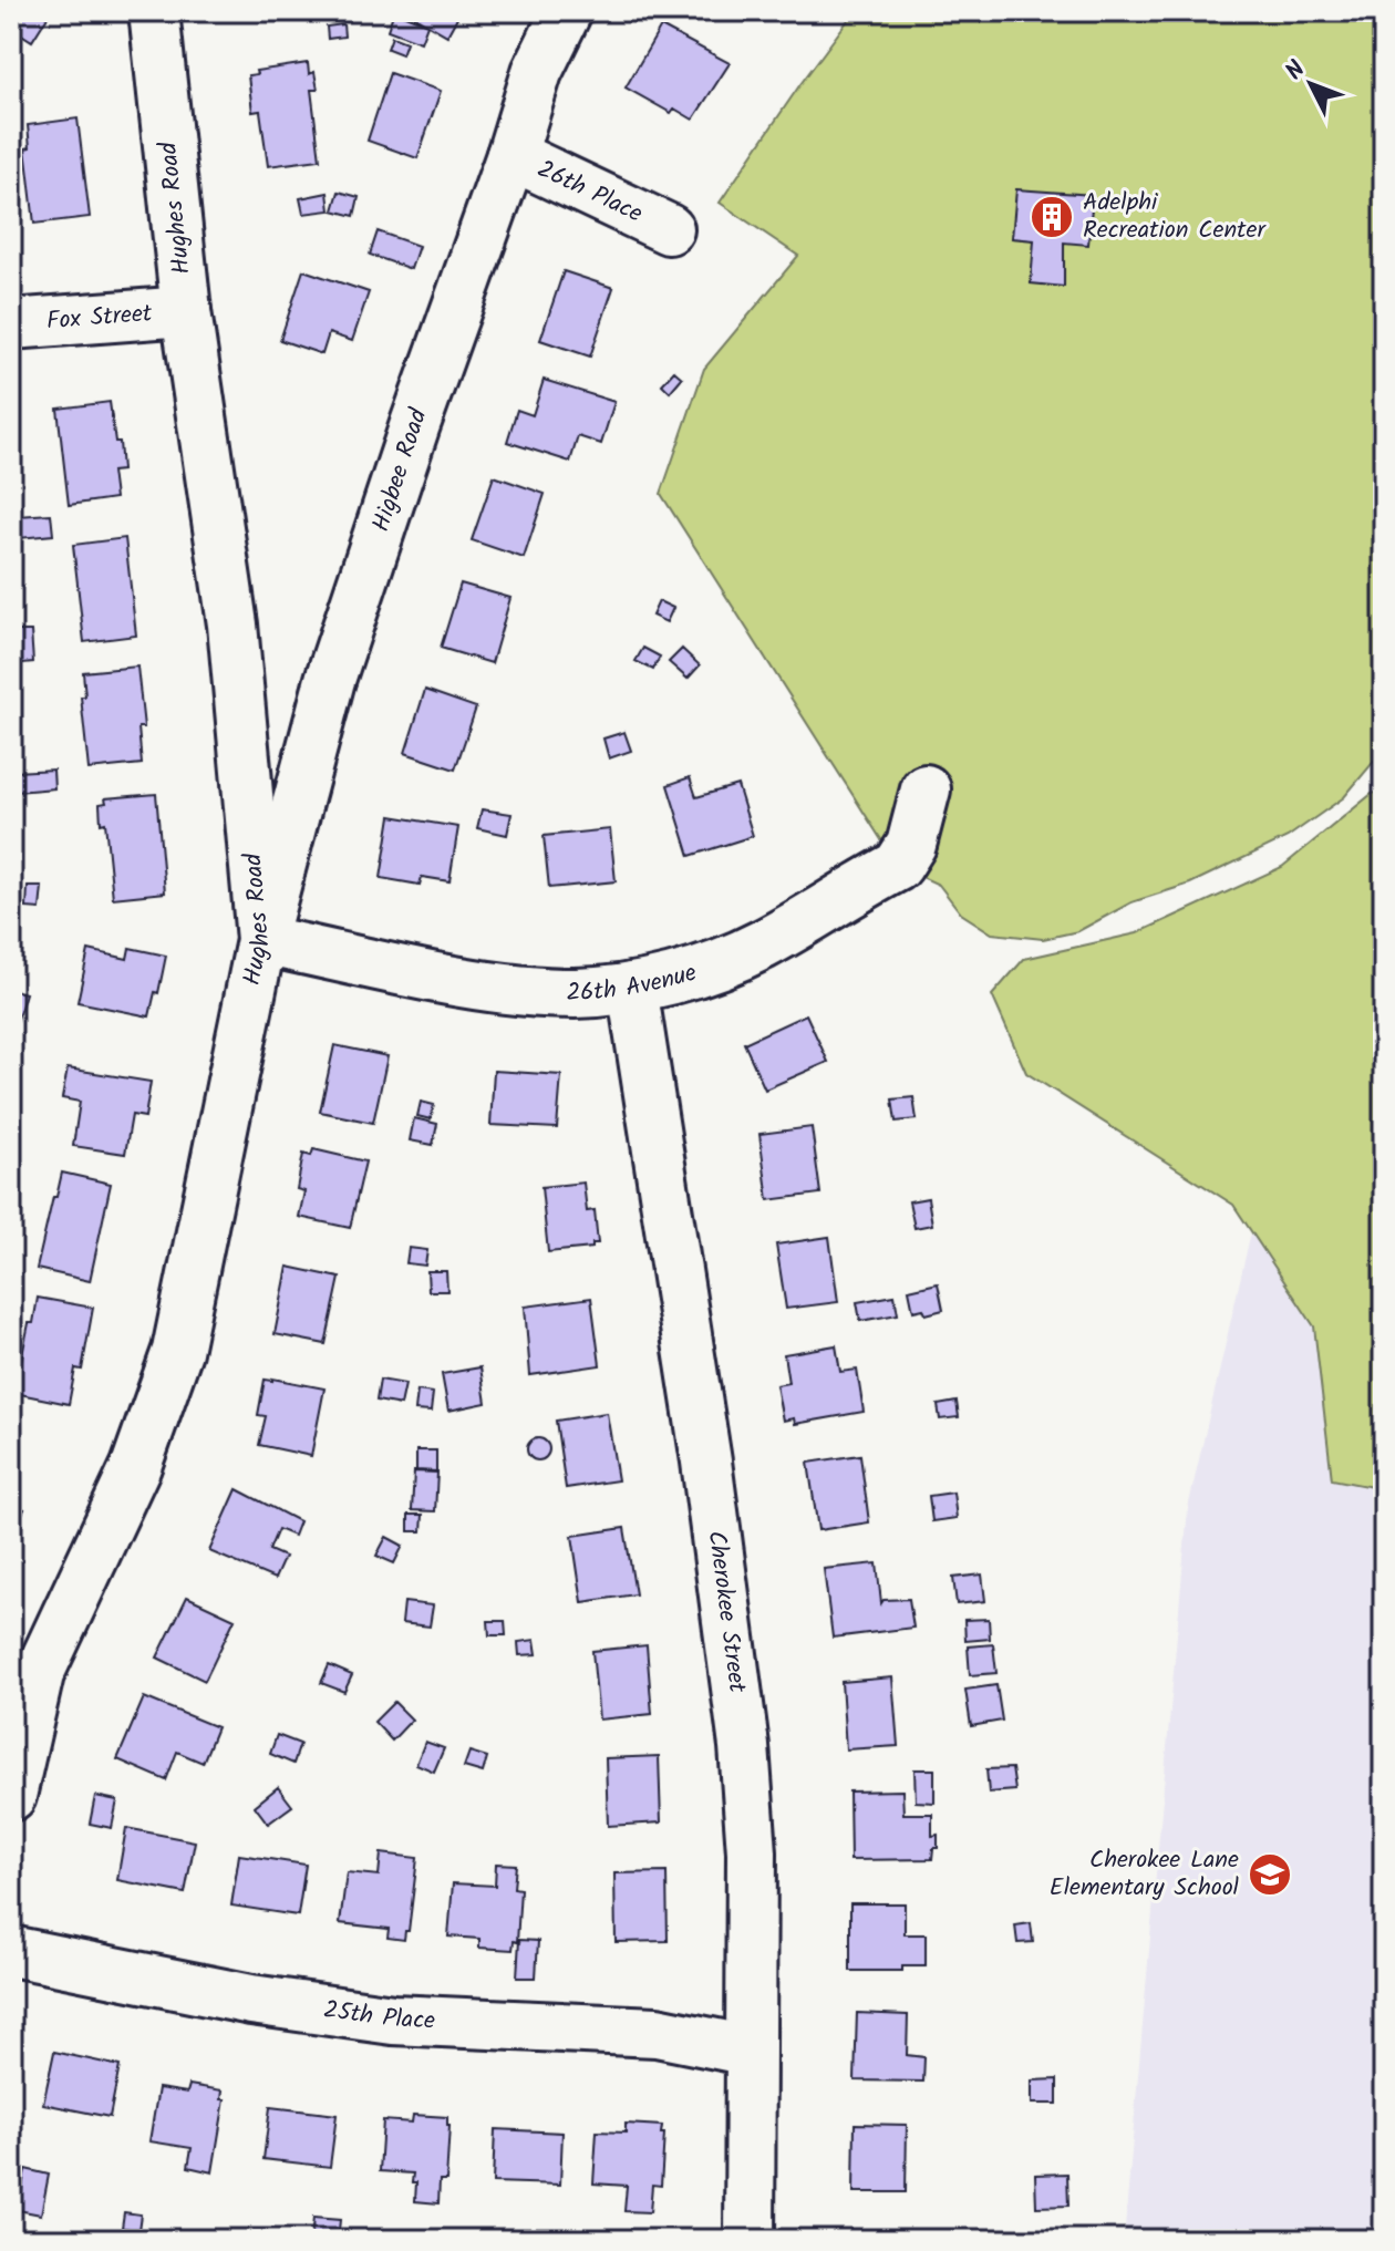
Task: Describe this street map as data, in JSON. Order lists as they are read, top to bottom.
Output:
{
  "streets": {
    "street": [
      "26th Place",
      "Hughes Road",
      "Fox Street",
      "Higbee Road",
      "26th Avenue",
      "Cherokee Street",
      "25th Place"
    ]
  },
  "crossings": [
    ["26th Place", "Higbee Road"],
    ["Hughes Road", "Fox Street"],
    ["Hughes Road", "Higbee Road"],
    ["Hughes Road", "26th Avenue"],
    ["Higbee Road", "26th Avenue"],
    ["26th Avenue", "Cherokee Street"],
    ["Cherokee Street", "25th Place"]
  ],
  "places": {
    "building": ["Adelphi Recreation Center"],
    "school or university": ["Cherokee Lane Elementary School"]
  },
  "north": "top left"
}
